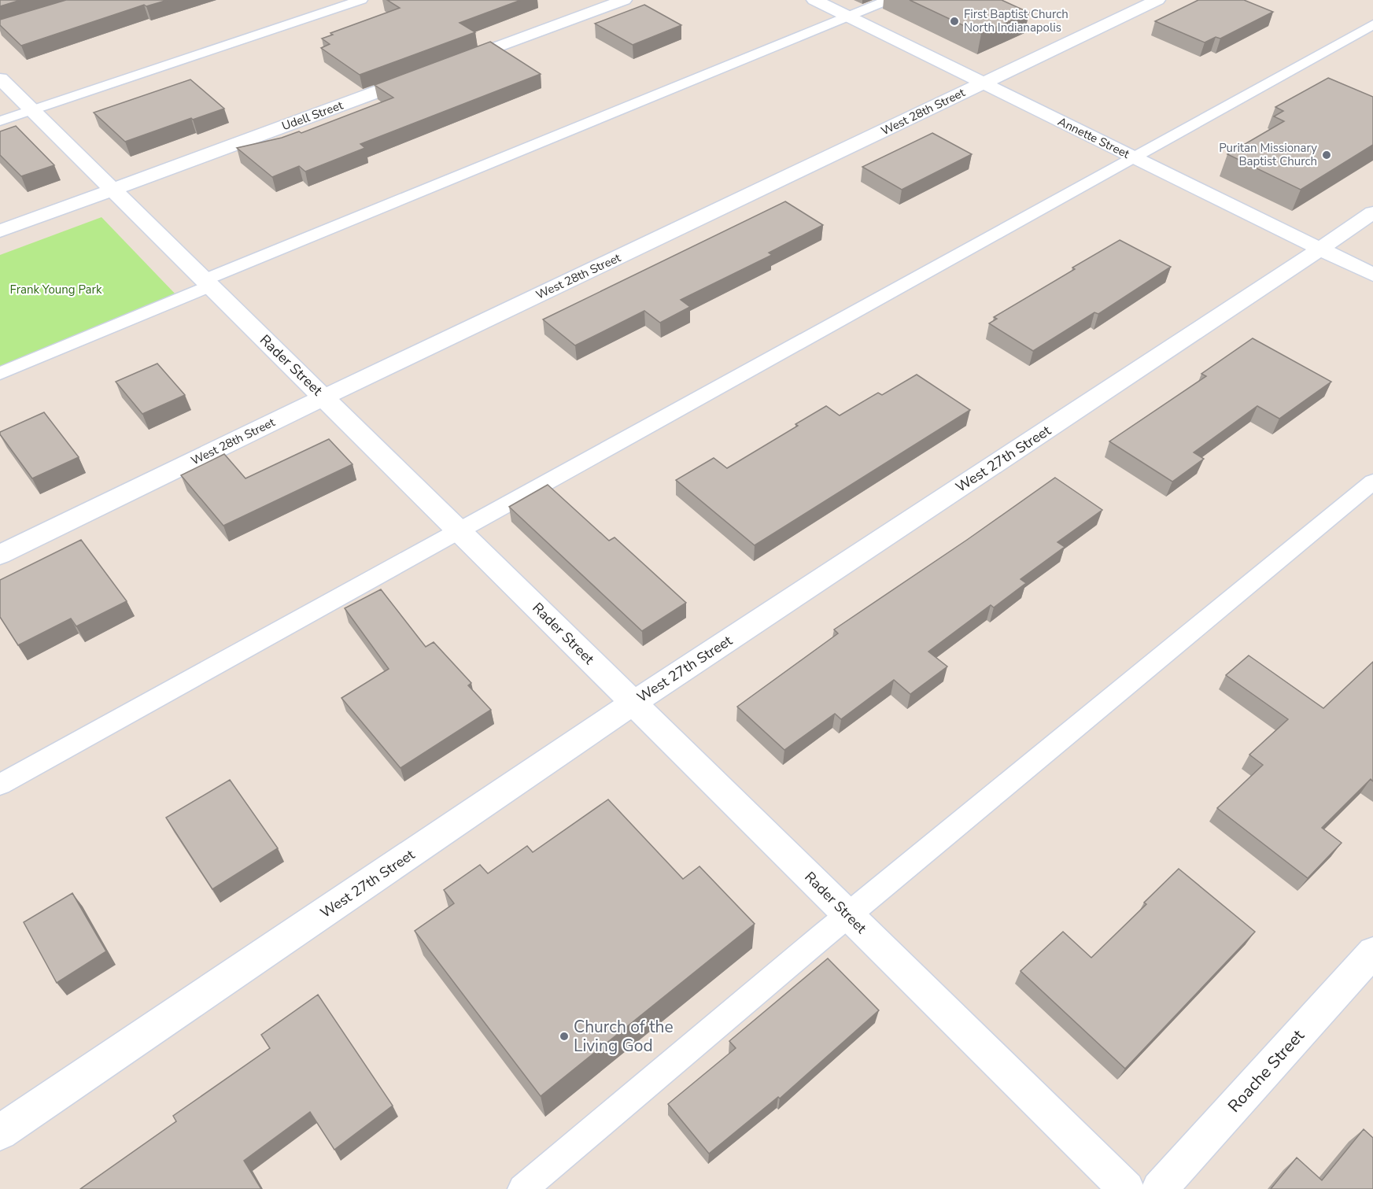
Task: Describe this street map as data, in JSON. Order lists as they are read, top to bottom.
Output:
{
  "streets": {
    "street": [
      "West 28th Street",
      "Udell Street",
      "Annette Street",
      "Rader Street",
      "West 27th Street",
      "Roache Street"
    ]
  },
  "crossings": [
    ["West 28th Street", "Annette Street"],
    ["West 28th Street", "Rader Street"],
    ["Udell Street", "Rader Street"],
    ["Annette Street", "West 27th Street"],
    ["Rader Street", "West 27th Street"]
  ],
  "parks": ["Frank Young Park"],
  "places": ["First Baptist Church North Indianapolis", "Puritan Missionary Baptist Church", "Church of the Living God"]
}
